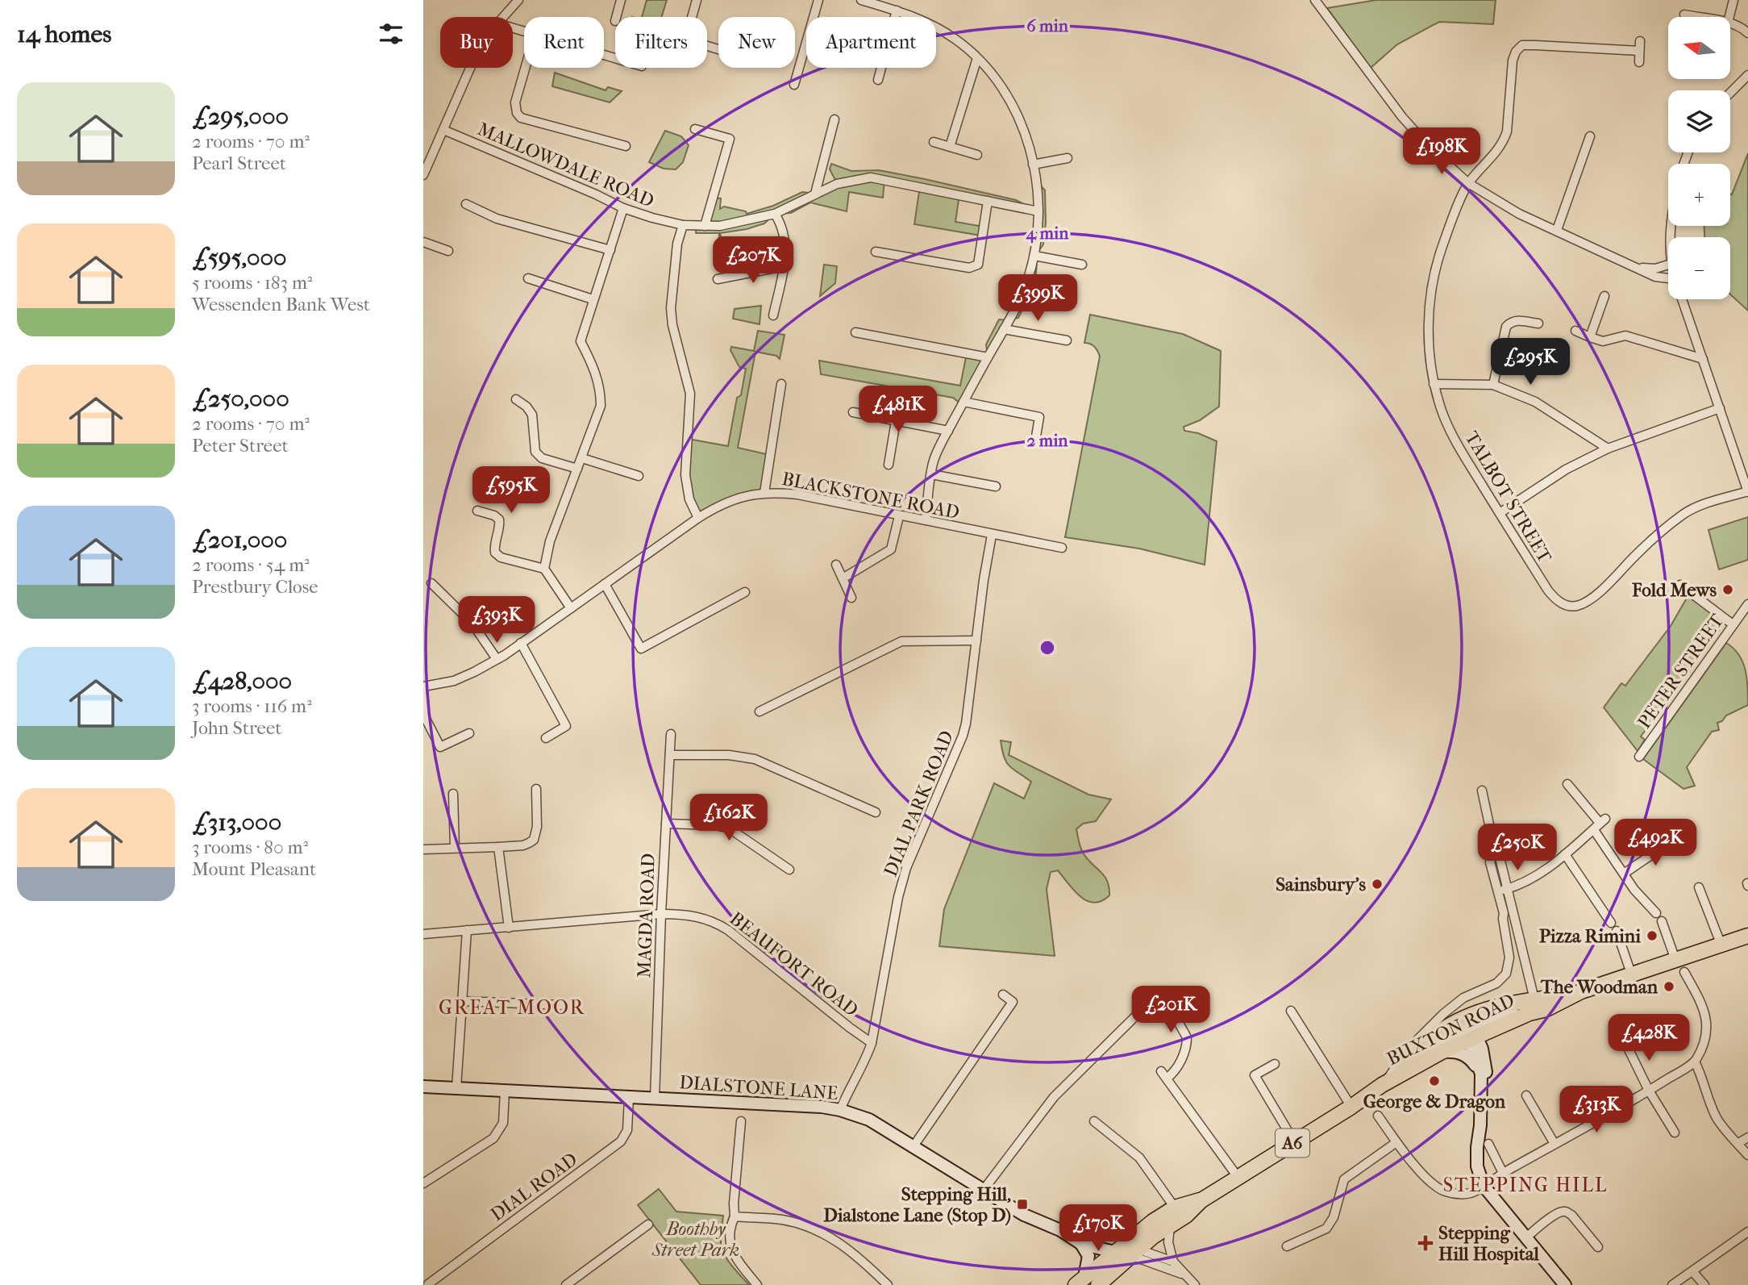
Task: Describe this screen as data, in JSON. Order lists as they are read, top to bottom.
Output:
{
  "streets": {
    "highway": ["BUXTON ROAD", "A6"],
    "street": [
      "MALLOWDALE ROAD",
      "BLACKSTONE ROAD",
      "TALBOT STREET",
      "PETER STREET",
      "DIAL PARK ROAD",
      "MAGDA ROAD",
      "BEAUFORT ROAD",
      "DIALSTONE LANE",
      "DIAL ROAD"
    ]
  },
  "crossings": [
    ["BLACKSTONE ROAD", "DIAL PARK ROAD"],
    ["DIAL PARK ROAD", "BEAUFORT ROAD"],
    ["DIAL PARK ROAD", "DIALSTONE LANE"],
    ["MAGDA ROAD", "BEAUFORT ROAD"],
    ["MAGDA ROAD", "DIALSTONE LANE"],
    ["BUXTON ROAD", "DIALSTONE LANE"],
    ["BUXTON ROAD", "A6"],
    ["DIALSTONE LANE", "DIAL ROAD"]
  ],
  "districts": ["GREAT MOOR", "STEPPING HILL"],
  "parks": ["Boothby Street Park"],
  "places": {
    "other": [
      "Fold Mews",
      "Sainsbury's",
      "Pizza Rimini",
      "The Woodman",
      "George & Dragon"
    ],
    "transit": ["Stepping Hill, Dialstone Lane (Stop D)"],
    "health": ["Stepping Hill Hospital"]
  },
  "north": "left",
  "page": {
    "heading": "14 homes",
    "map_buttons": ["+", "−"],
    "chip": [
      "Buy",
      "Rent",
      "Filters",
      "New",
      "Apartment"
    ],
    "list": [
      {
        "name": "£295,000",
        "note": "2 rooms · 70 m² · Pearl Street"
      },
      {
        "name": "£595,000",
        "note": "5 rooms · 183 m² · Wessenden Bank West"
      },
      {
        "name": "£250,000",
        "note": "2 rooms · 70 m² · Peter Street"
      },
      {
        "name": "£201,000",
        "note": "2 rooms · 54 m² · Prestbury Close"
      },
      {
        "name": "£428,000",
        "note": "3 rooms · 116 m² · John Street"
      },
      {
        "name": "£313,000",
        "note": "3 rooms · 80 m² · Mount Pleasant"
      }
    ],
    "price": [
      "£198K",
      "£207K",
      "£399K",
      "£295K",
      "£481K",
      "£595K",
      "£393K",
      "£162K",
      "£492K",
      "£250K",
      "£201K",
      "£428K",
      "£313K",
      "£170K"
    ]
  },
  "rings": ["6 min", "4 min", "2 min"]
}
